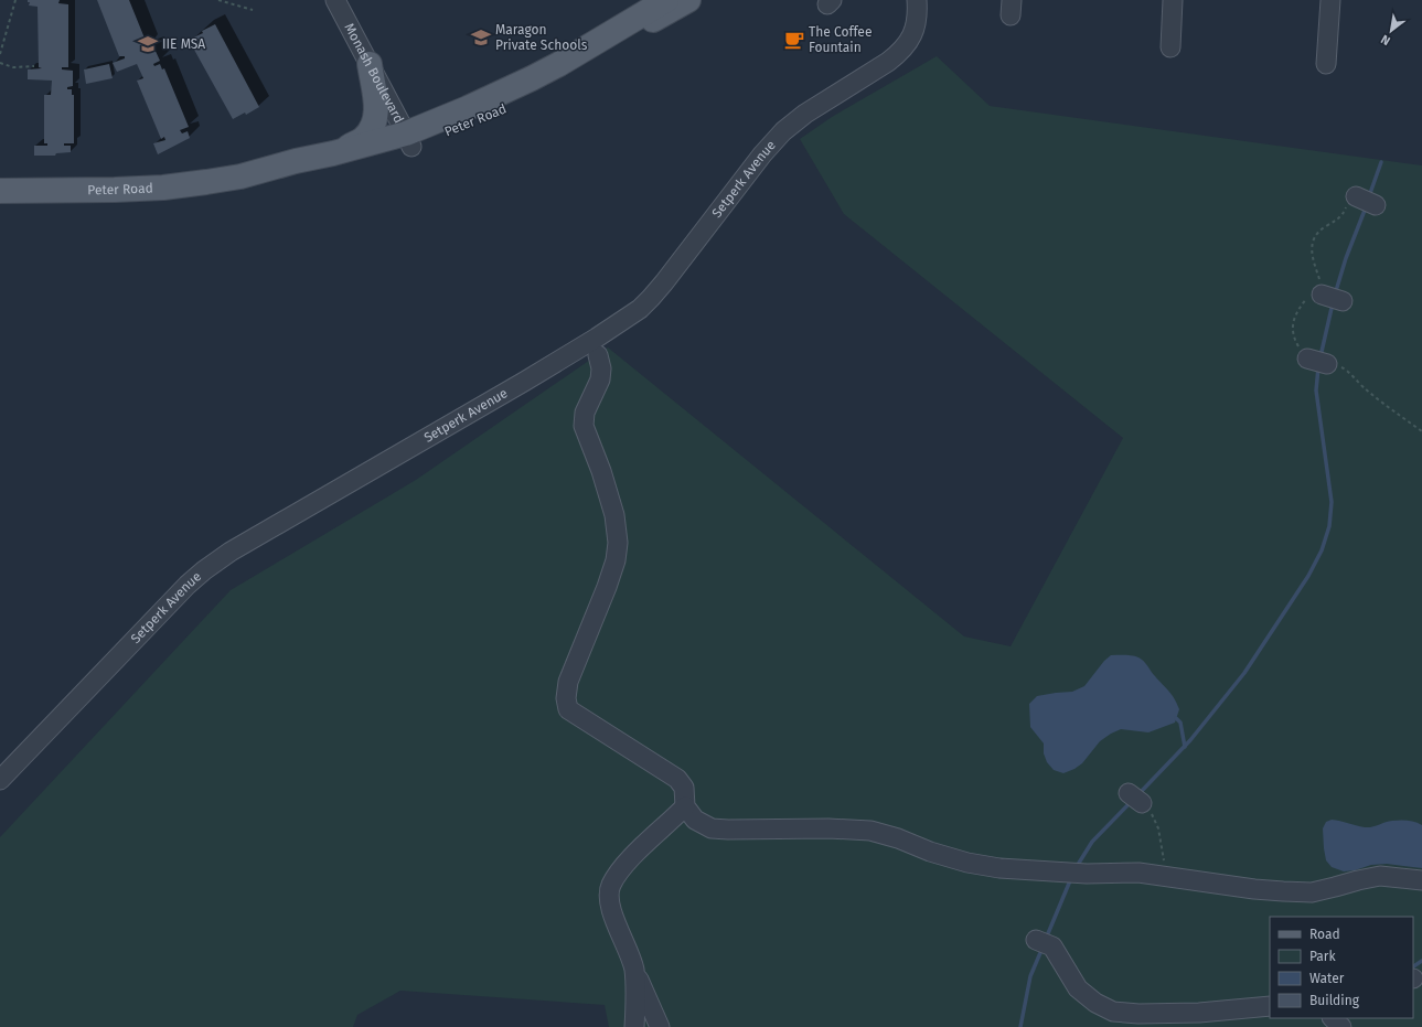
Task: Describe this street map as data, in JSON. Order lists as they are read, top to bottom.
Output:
{
  "streets": {
    "main road": ["Peter Road"],
    "street": ["Monash Boulevard", "Setperk Avenue"]
  },
  "crossings": [
    ["Monash Boulevard", "Peter Road"]
  ],
  "places": {
    "school or university": ["Maragon Private Schools", "IIE MSA"],
    "cafe": ["The Coffee Fountain"]
  },
  "legend": [
    "Road",
    "Park",
    "Water",
    "Building"
  ],
  "north": "bottom left"
}
